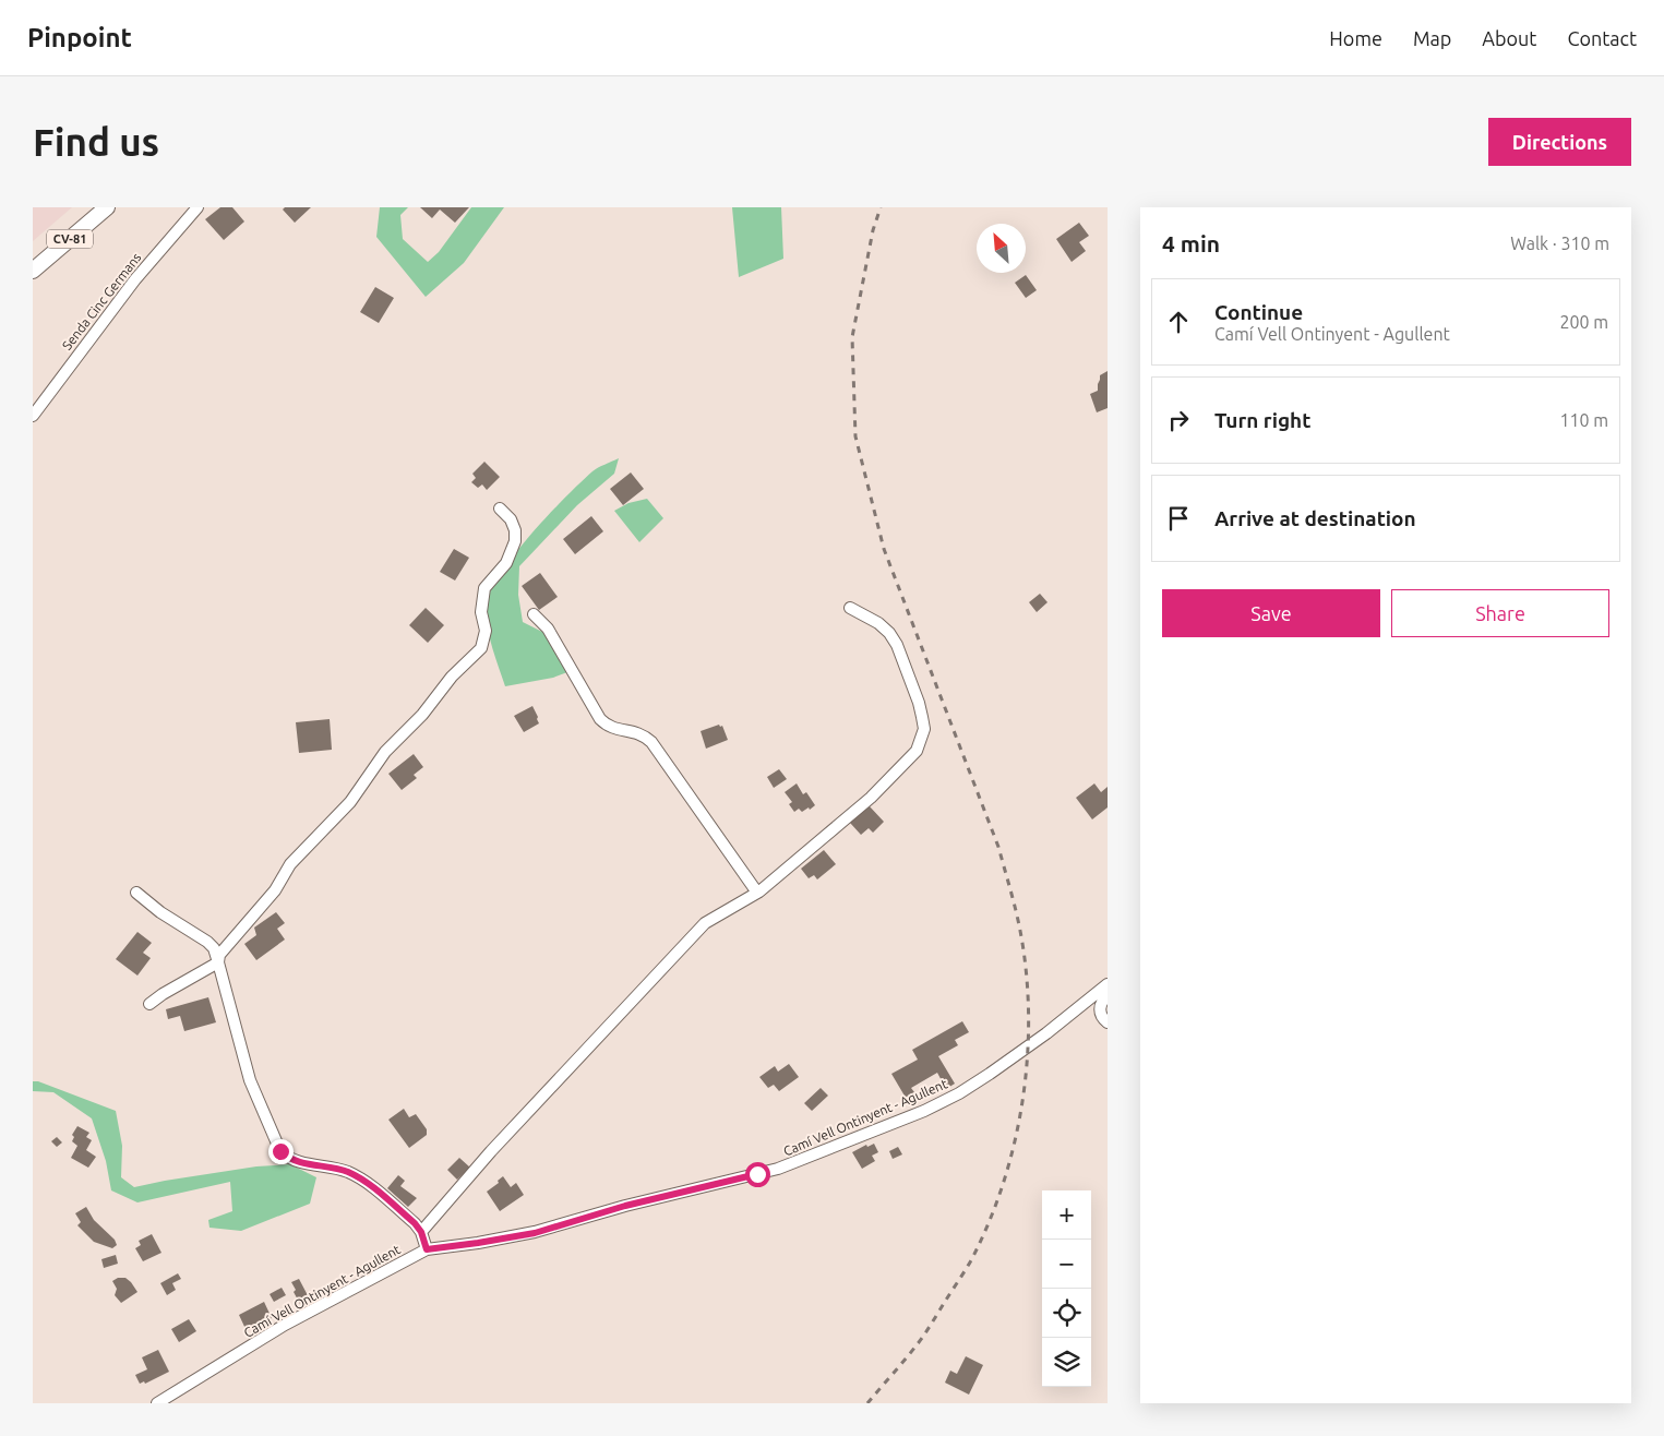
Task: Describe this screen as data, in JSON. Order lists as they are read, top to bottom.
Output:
{
  "streets": {
    "main road": ["CV-81"],
    "street": ["Senda Cinc Germans", "Camí Vell Ontinyent - Agullent"]
  },
  "north": "top left",
  "page": {
    "header": "Pinpoint",
    "nav": [
      "Home",
      "Map",
      "About",
      "Contact"
    ],
    "buttons": [
      "Directions",
      ["Save", "Share"]
    ],
    "title": "Find us",
    "heading": ["4 min", "Walk · 310 m"],
    "list": [
      ["Continue", "Camí Vell Ontinyent - Agullent", "200 m"],
      ["Turn right", "110 m"],
      "Arrive at destination"
    ],
    "map_buttons": ["+", "−"]
  }
}
